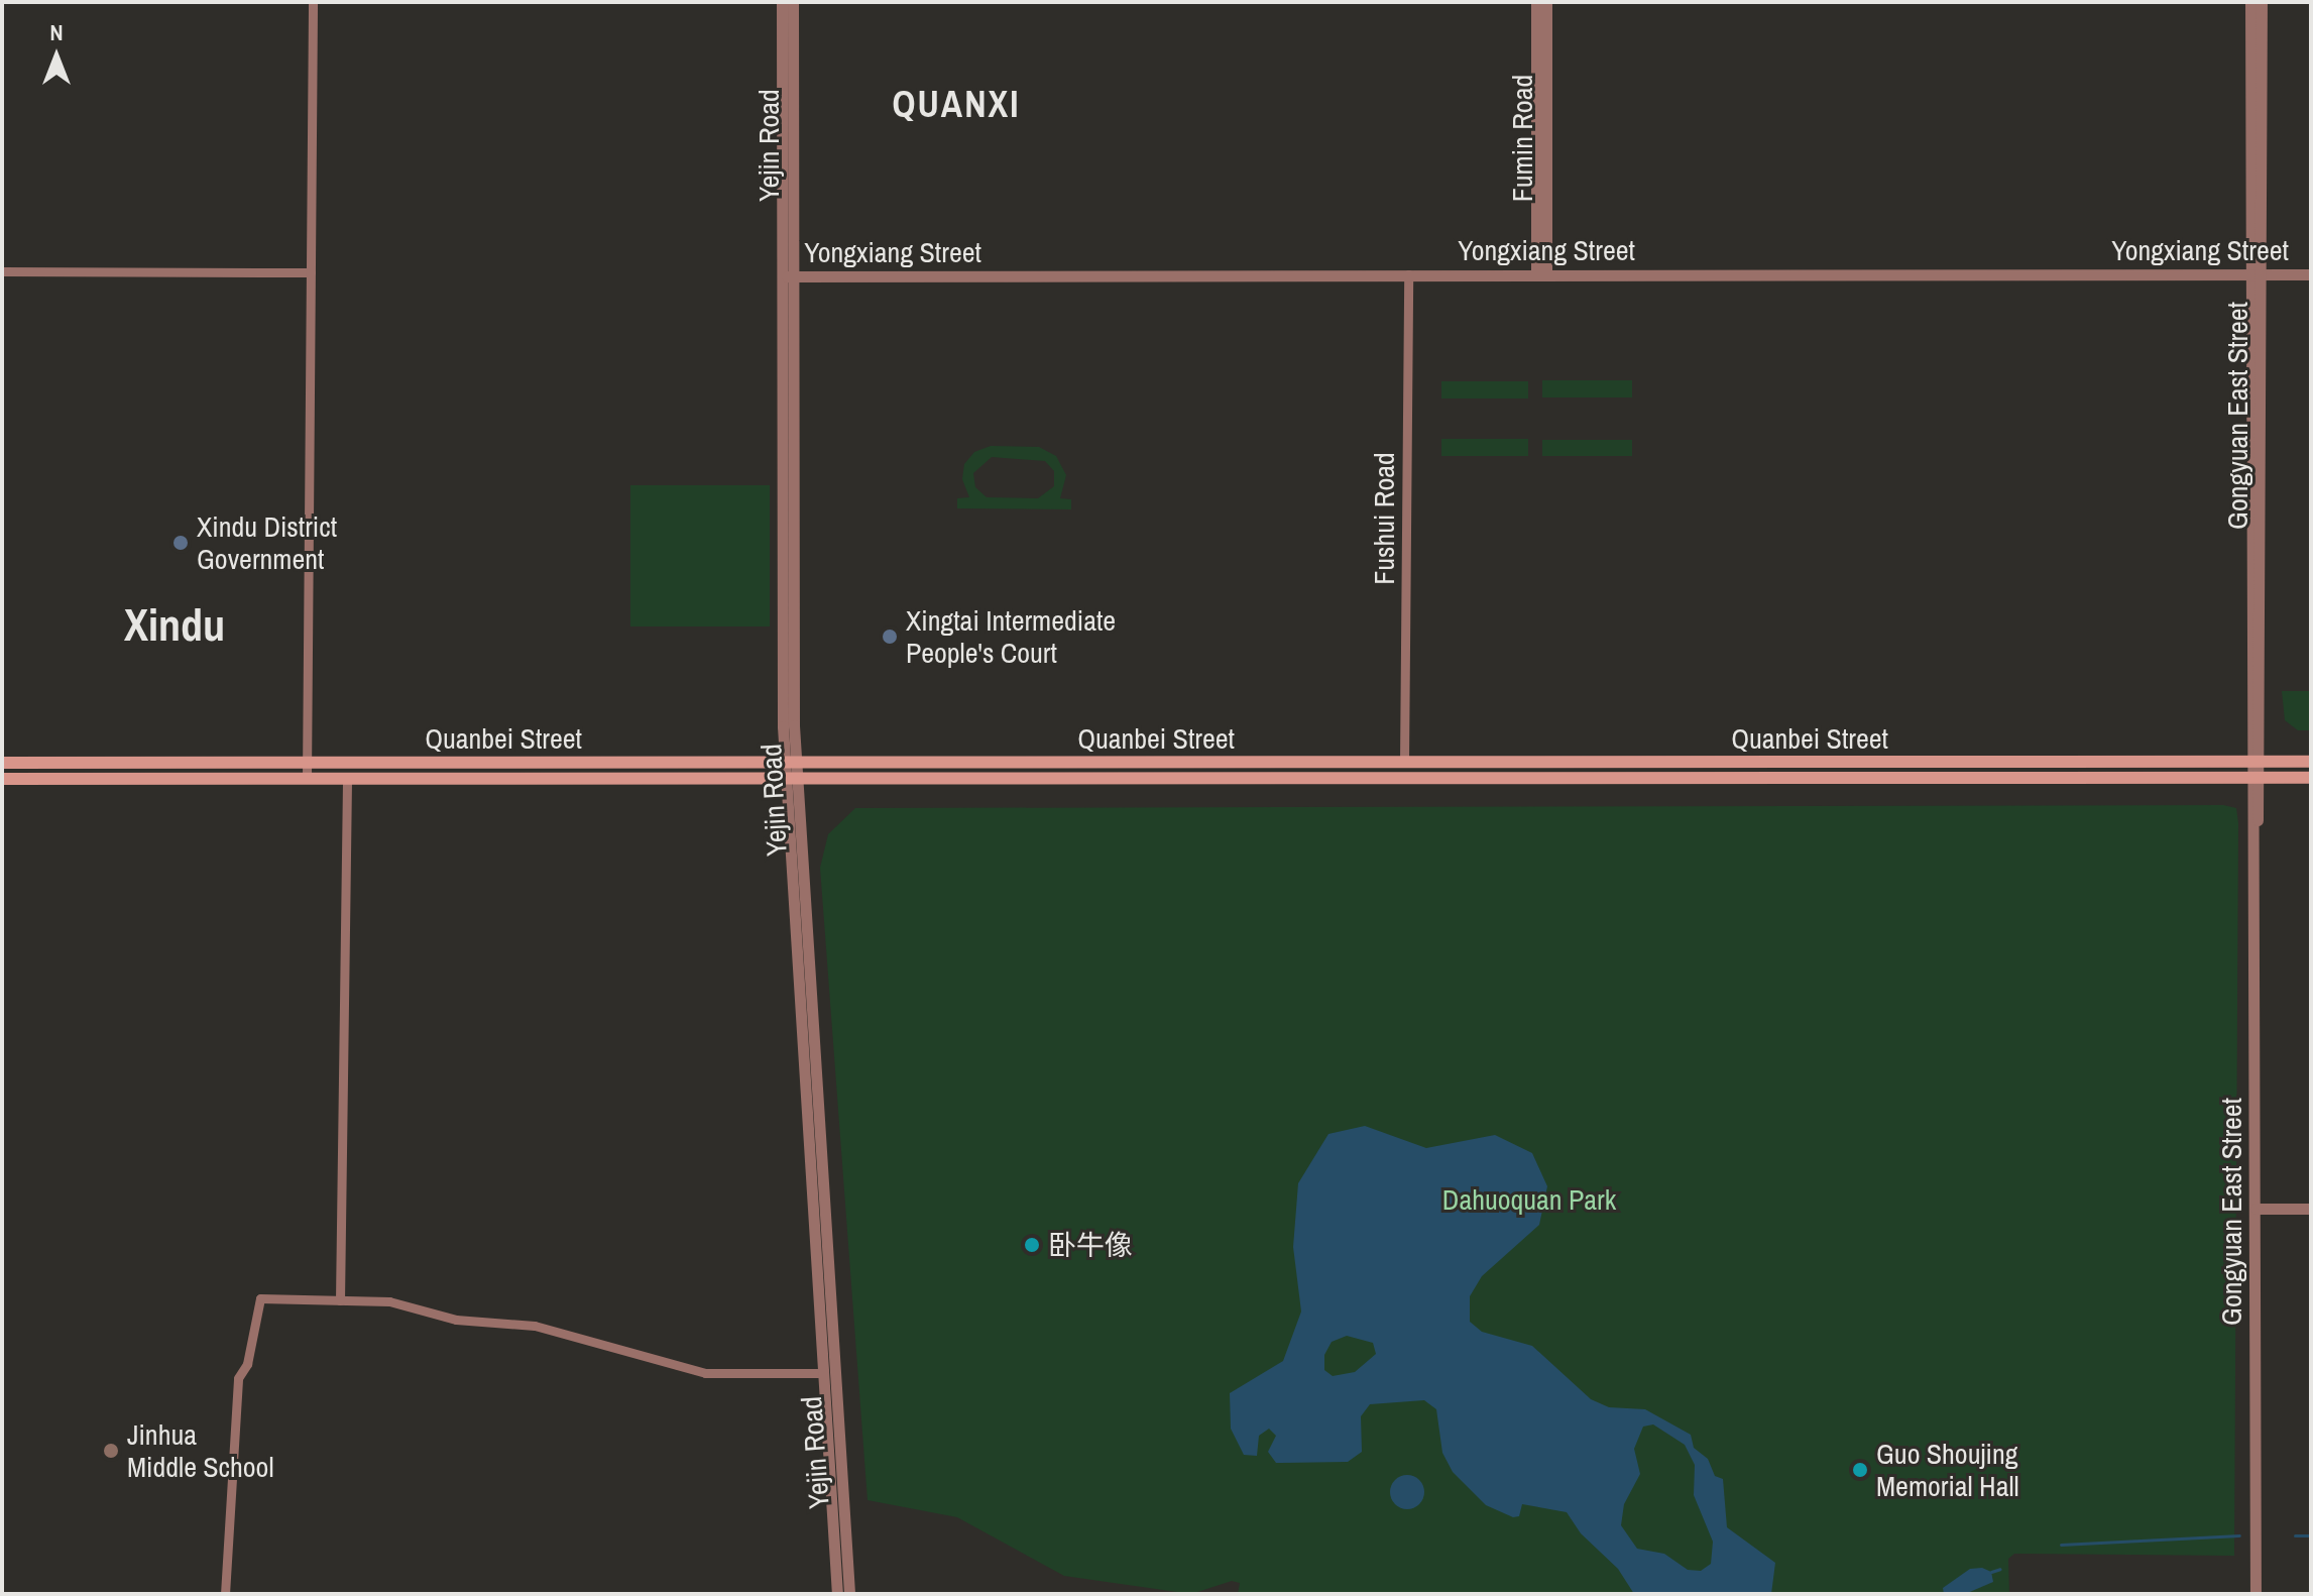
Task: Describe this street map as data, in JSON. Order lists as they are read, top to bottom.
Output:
{
  "streets": {
    "main road": ["Quanbei Street"],
    "street": [
      "Fumin Road",
      "Yejin Road",
      "Yongxiang Street",
      "Gongyuan East Street",
      "Fushui Road"
    ]
  },
  "crossings": [
    ["Fumin Road", "Yongxiang Street"],
    ["Yejin Road", "Yongxiang Street"],
    ["Yejin Road", "Quanbei Street"],
    ["Yongxiang Street", "Gongyuan East Street"],
    ["Yongxiang Street", "Fushui Road"],
    ["Gongyuan East Street", "Quanbei Street"],
    ["Fushui Road", "Quanbei Street"]
  ],
  "districts": ["QUANXI", "Xindu"],
  "parks": ["Dahuoquan Park"],
  "places": [
    "Xindu District Government",
    "Xingtai Intermediate People's Court",
    "卧牛像",
    "Jinhua Middle School",
    "Guo Shoujing Memorial Hall"
  ],
  "north": "top"
}
